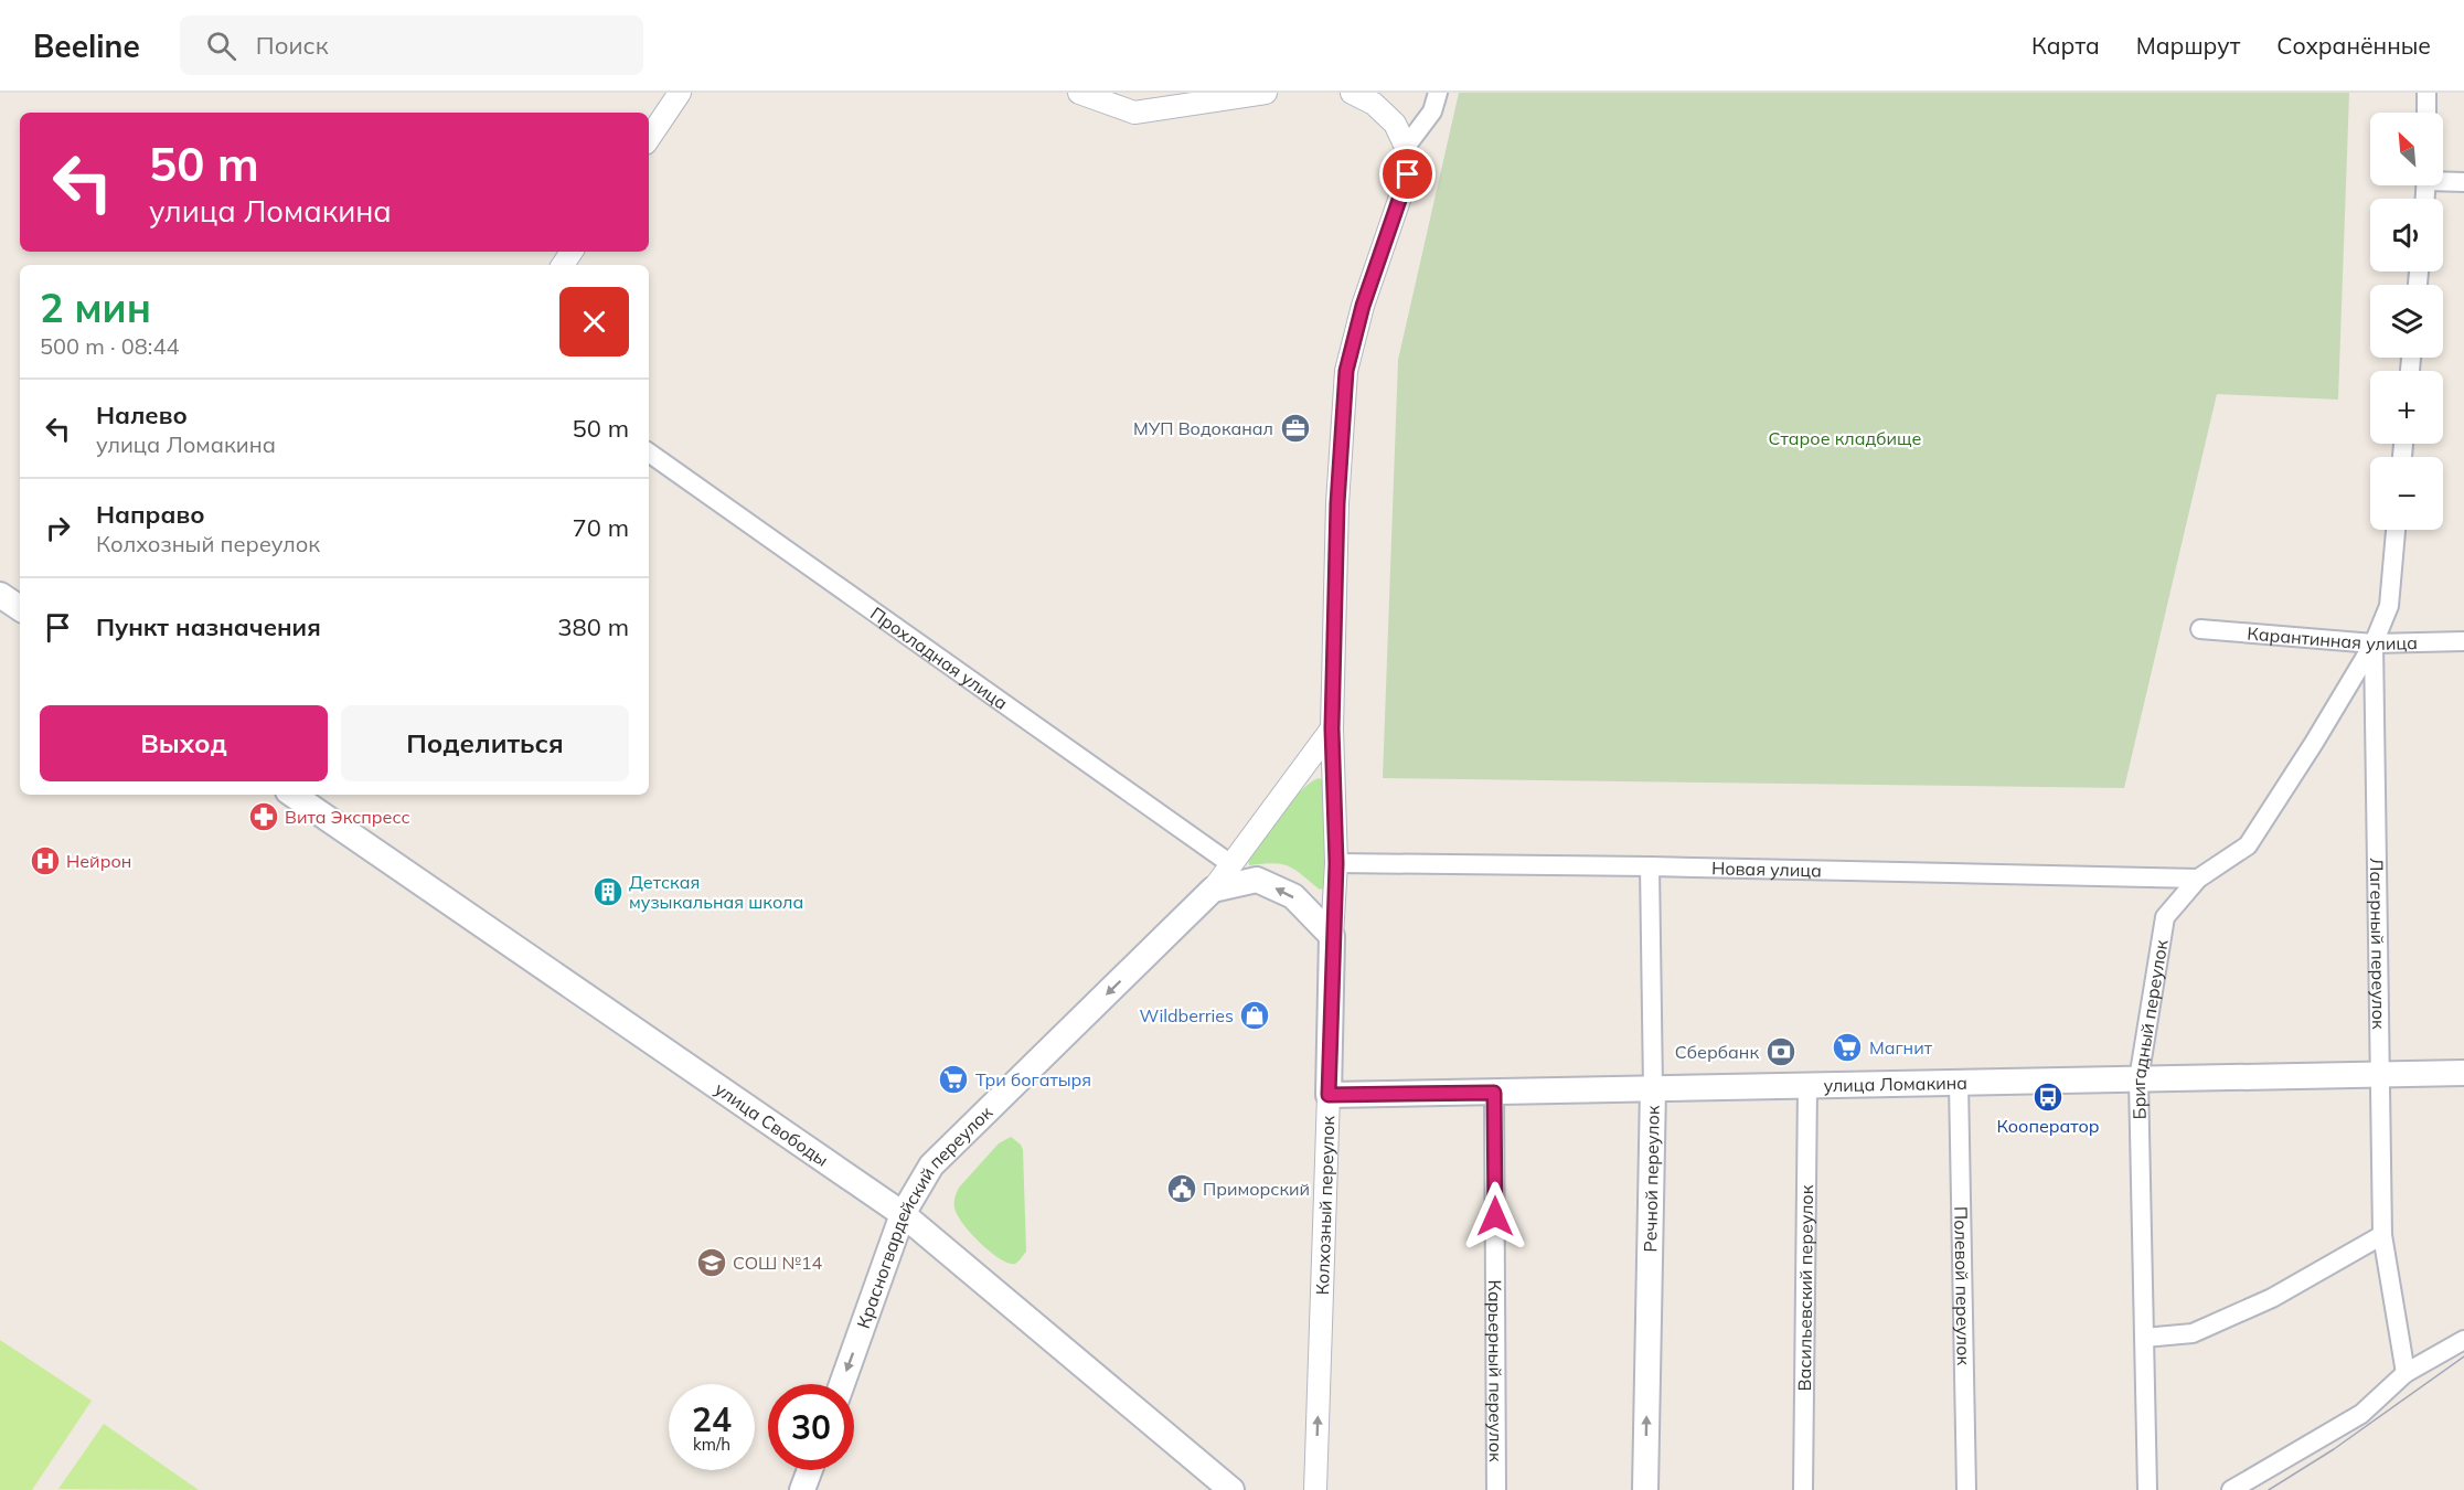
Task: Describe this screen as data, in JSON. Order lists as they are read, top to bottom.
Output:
{
  "streets": {
    "main road": [
      "улица Ломакина",
      "улица Свободы",
      "Речной переулок",
      "Колхозный переулок",
      "Красногвардейский переулок"
    ],
    "street": [
      "Карантинная улица",
      "Прохладная улица",
      "Новая улица",
      "Лагерный переулок",
      "Бригадный переулок",
      "Полевой переулок",
      "Васильевский переулок",
      "Карьерный переулок"
    ]
  },
  "crossings": [
    ["Карантинная улица", "Лагерный переулок"],
    ["Карантинная улица", "Бригадный переулок"],
    ["Прохладная улица", "Красногвардейский переулок"],
    ["Новая улица", "Бригадный переулок"],
    ["Новая улица", "Речной переулок"],
    ["Новая улица", "Колхозный переулок"],
    ["Лагерный переулок", "Бригадный переулок"],
    ["Лагерный переулок", "улица Ломакина"],
    ["Бригадный переулок", "улица Ломакина"],
    ["улица Ломакина", "Речной переулок"],
    ["улица Ломакина", "Колхозный переулок"],
    ["улица Ломакина", "Полевой переулок"],
    ["улица Ломакина", "Васильевский переулок"],
    ["улица Ломакина", "Карьерный переулок"],
    ["улица Свободы", "Красногвардейский переулок"],
    ["Колхозный переулок", "Красногвардейский переулок"]
  ],
  "one_way": ["Речной переулок", "Красногвардейский переулок"],
  "parks": ["Старое кладбище"],
  "places": {
    "office": ["МУП Водоканал"],
    "pharmacy": ["Вита Экспресс"],
    "hospital": ["Нейрон"],
    "building": ["Детская музыкальная школа"],
    "shop": ["Wildberries"],
    "supermarket": ["Магнит", "Три богатыря"],
    "bank": ["Сбербанк"],
    "bus stop": ["Кооператор"],
    "public building": ["Приморский"],
    "school or university": ["СОШ №14"]
  },
  "north": "top left",
  "page": {
    "header": "Beeline",
    "search": "Поиск",
    "nav": ["Карта", "Маршрут", "Сохранённые"],
    "map_buttons": ["+", "−"],
    "turn": ["50 m", "улица Ломакина"],
    "heading": ["2 мин", "500 m · 08:44"],
    "list": [
      {
        "name": "Налево",
        "note": "улица Ломакина",
        "value": "50 m"
      },
      {
        "name": "Направо",
        "note": "Колхозный переулок",
        "value": "70 m"
      },
      {
        "name": "Пункт назначения",
        "value": "380 m"
      }
    ],
    "buttons": ["Выход", "Поделиться"],
    "speed": "24 km/h",
    "limit": "30"
  }
}
